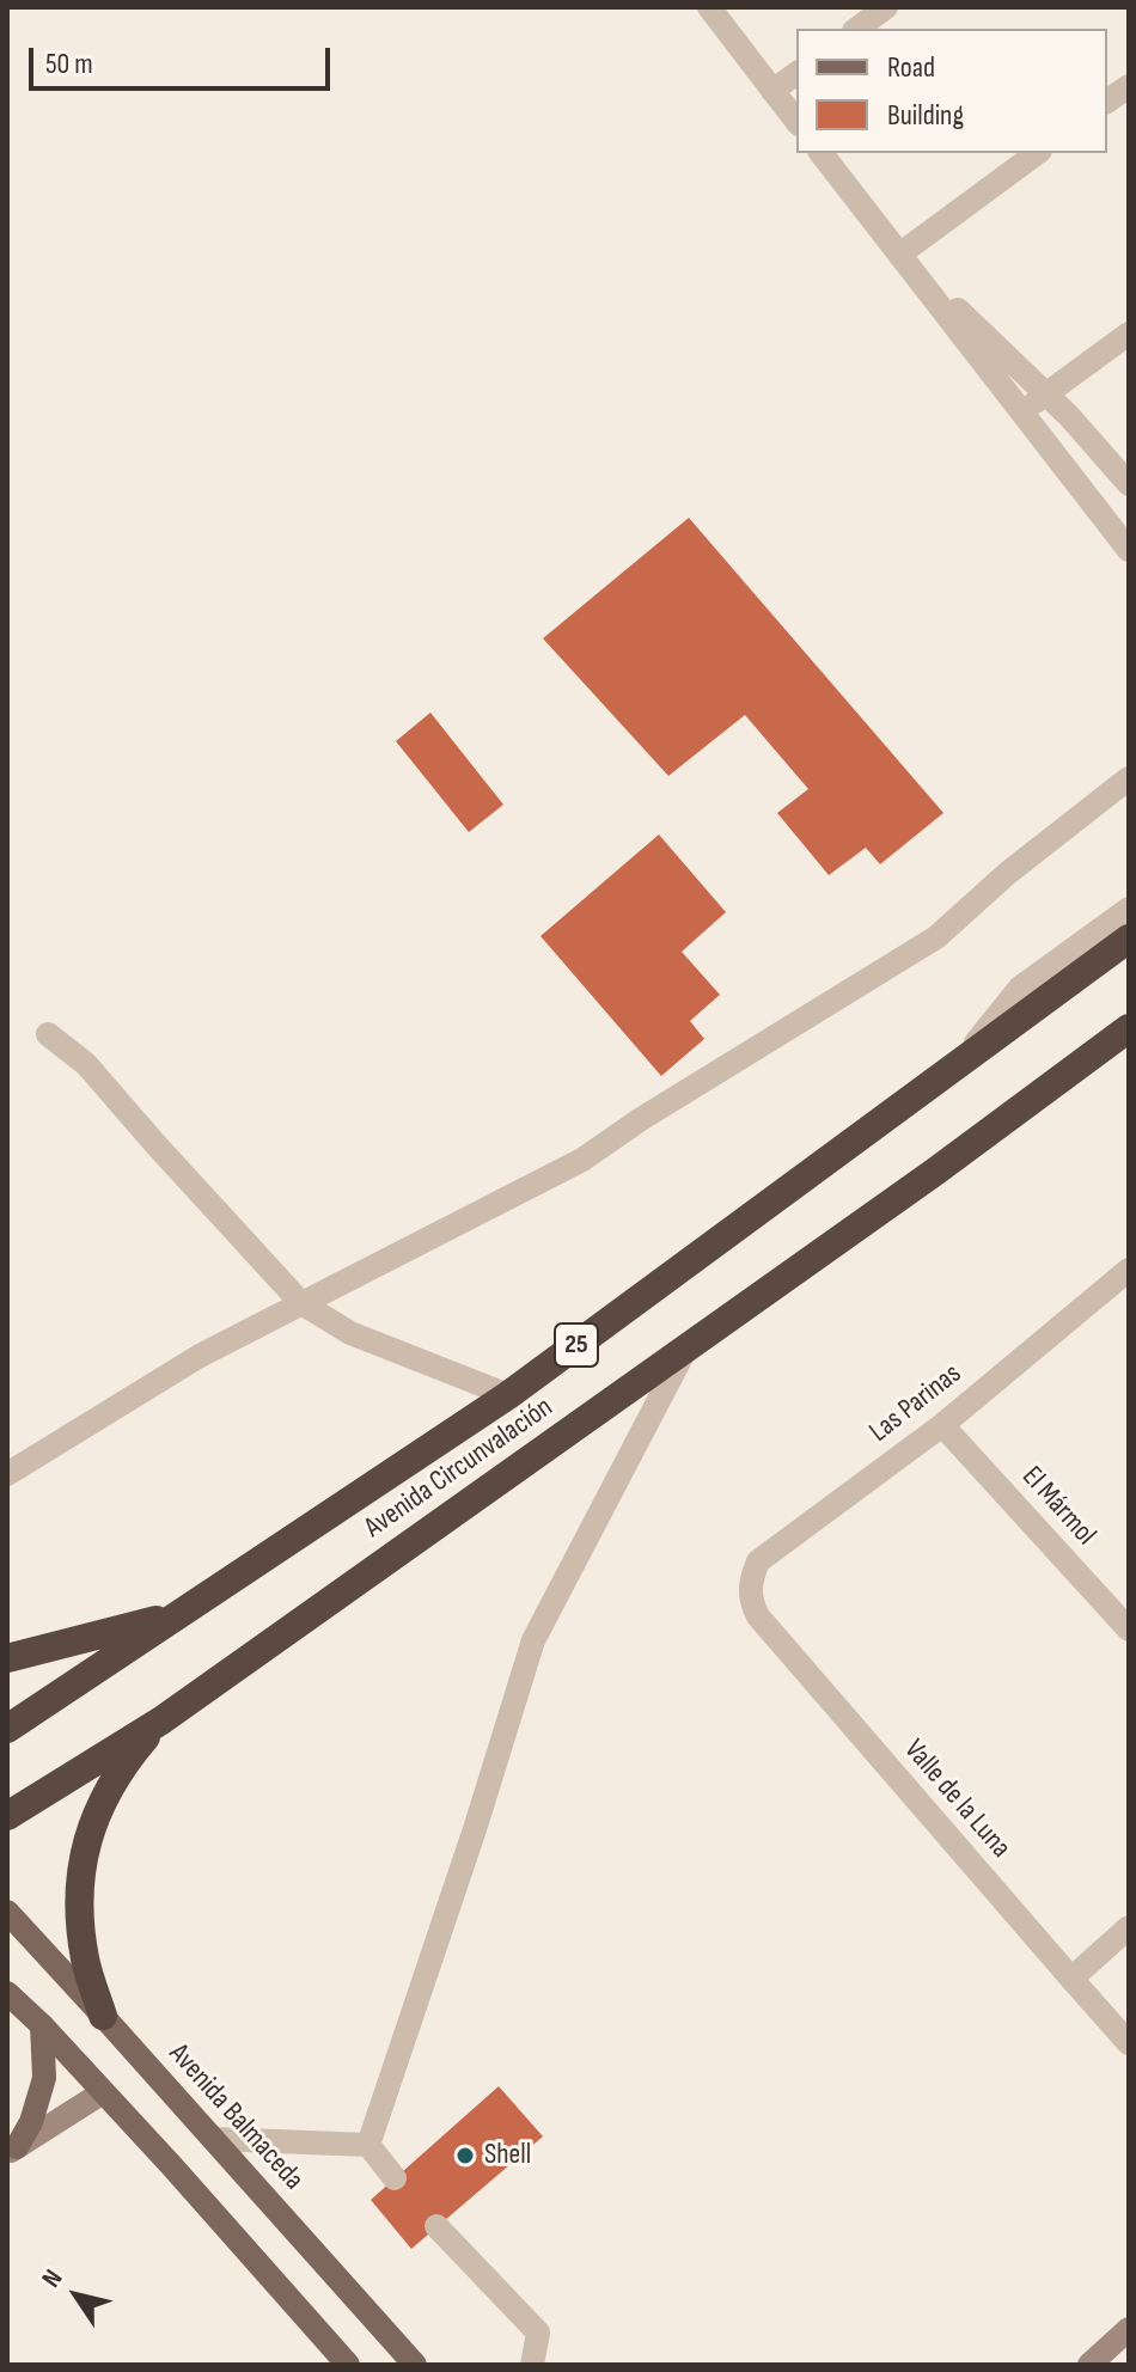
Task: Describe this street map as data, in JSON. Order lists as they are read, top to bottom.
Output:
{
  "streets": {
    "highway": ["25", "Avenida Circunvalación"],
    "main road": ["Avenida Balmaceda"],
    "street": ["Las Parinas", "El Mármol", "Valle de la Luna"]
  },
  "crossings": [
    ["Las Parinas", "El Mármol"],
    ["Las Parinas", "Valle de la Luna"]
  ],
  "places": ["Shell"],
  "legend": ["Road", "Building"],
  "scale_bar": "50 m",
  "north": "top left"
}
